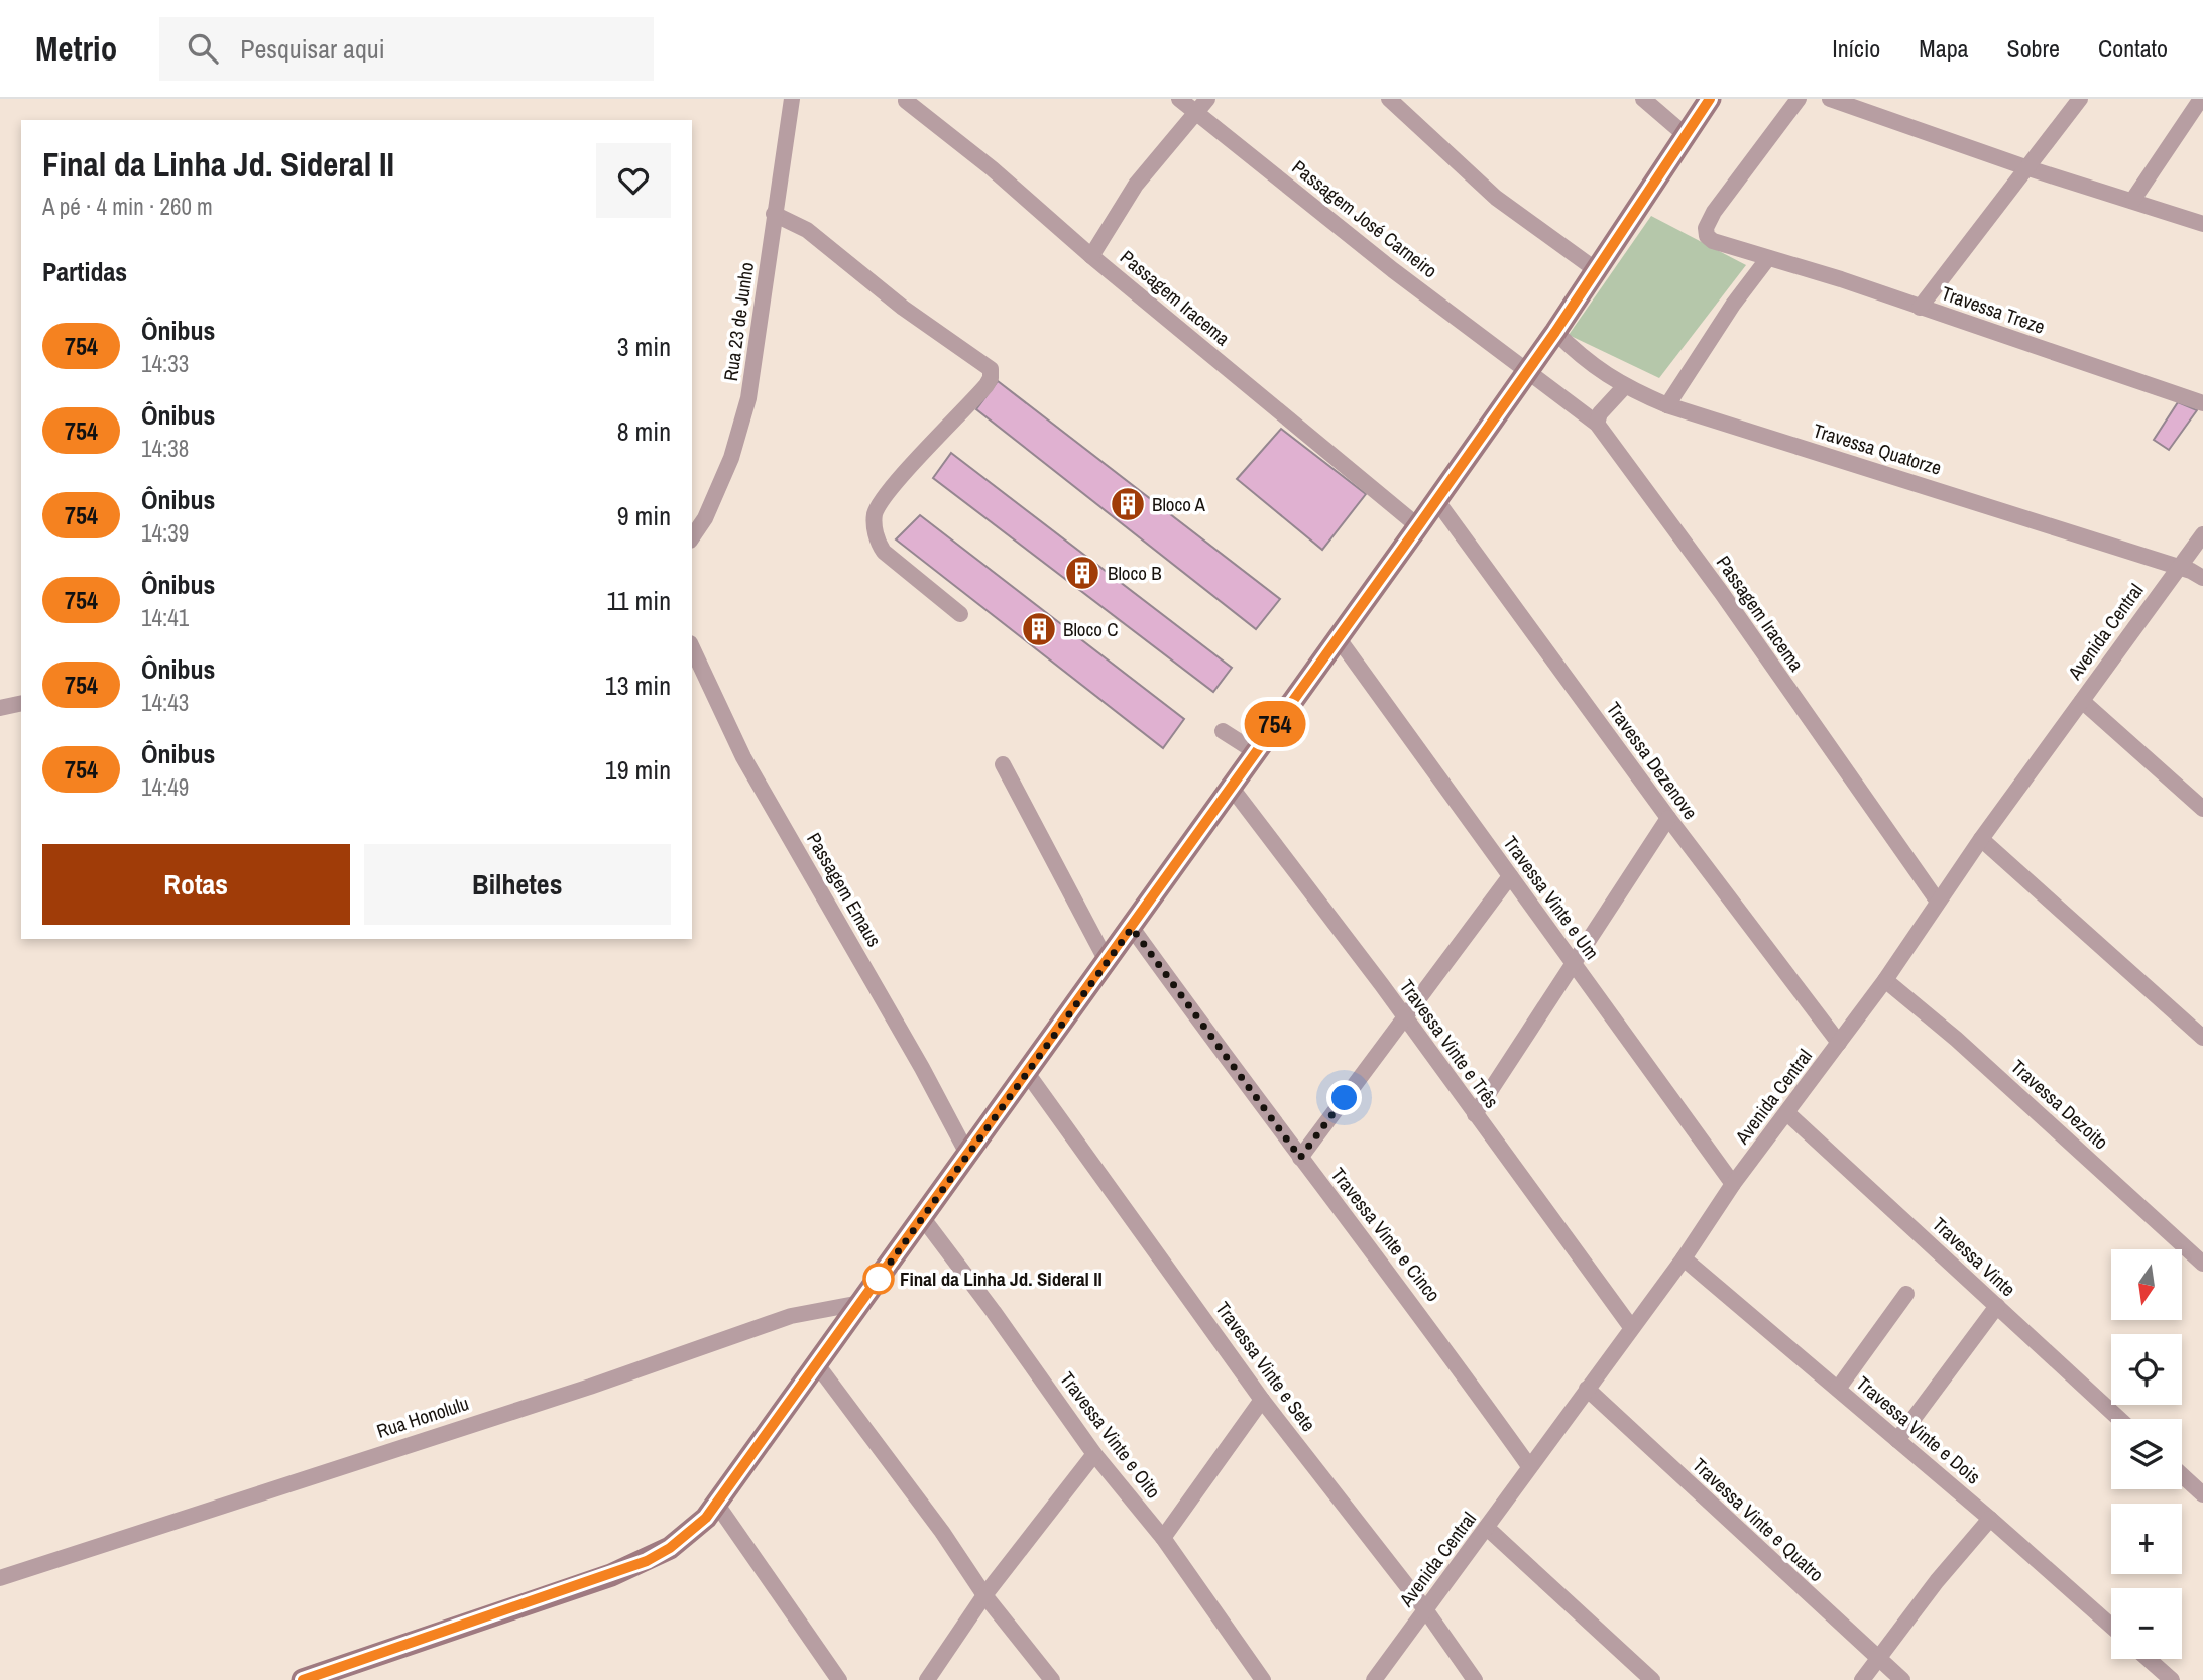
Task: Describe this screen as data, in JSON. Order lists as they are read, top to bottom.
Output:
{
  "streets": {
    "street": [
      "Passagem José Carneiro",
      "Passagem Iracema",
      "Travessa Treze",
      "Rua 23 de Junho",
      "Travessa Quatorze",
      "Avenida Central",
      "Travessa Dezenove",
      "Passagem Emaus",
      "Travessa Vinte e Um",
      "Travessa Vinte e Três",
      "Travessa Dezoito",
      "Travessa Vinte e Cinco",
      "Travessa Vinte",
      "Travessa Vinte e Sete",
      "Rua Honolulu",
      "Travessa Vinte e Dois",
      "Travessa Vinte e Oito",
      "Travessa Vinte e Quatro"
    ]
  },
  "crossings": [
    ["Passagem José Carneiro", "Passagem Iracema"],
    ["Passagem Iracema", "Avenida Central"],
    ["Travessa Quatorze", "Avenida Central"],
    ["Avenida Central", "Travessa Dezenove"],
    ["Avenida Central", "Travessa Vinte e Um"],
    ["Avenida Central", "Travessa Vinte e Três"],
    ["Avenida Central", "Travessa Dezoito"],
    ["Avenida Central", "Travessa Vinte e Cinco"],
    ["Avenida Central", "Travessa Vinte"],
    ["Avenida Central", "Travessa Vinte e Sete"],
    ["Avenida Central", "Travessa Vinte e Dois"],
    ["Avenida Central", "Travessa Vinte e Quatro"]
  ],
  "places": {
    "building": ["Bloco A", "Bloco B", "Bloco C"],
    "other": ["Final da Linha Jd. Sideral II"]
  },
  "lines": ["bus line 754"],
  "north": "bottom",
  "page": {
    "header": "Metrio",
    "search": "Pesquisar aqui",
    "nav": [
      "Início",
      "Mapa",
      "Sobre",
      "Contato"
    ],
    "on_map": "754",
    "heading": [
      ["Final da Linha Jd. Sideral II", "A pé · 4 min · 260 m"],
      "Partidas"
    ],
    "list": [
      {
        "mark": "754",
        "name": "Ônibus",
        "note": "14:33",
        "value": "3 min"
      },
      {
        "mark": "754",
        "name": "Ônibus",
        "note": "14:38",
        "value": "8 min"
      },
      {
        "mark": "754",
        "name": "Ônibus",
        "note": "14:39",
        "value": "9 min"
      },
      {
        "mark": "754",
        "name": "Ônibus",
        "note": "14:41",
        "value": "11 min"
      },
      {
        "mark": "754",
        "name": "Ônibus",
        "note": "14:43",
        "value": "13 min"
      },
      {
        "mark": "754",
        "name": "Ônibus",
        "note": "14:49",
        "value": "19 min"
      }
    ],
    "buttons": ["Rotas", "Bilhetes"],
    "map_buttons": ["+", "−"]
  }
}
